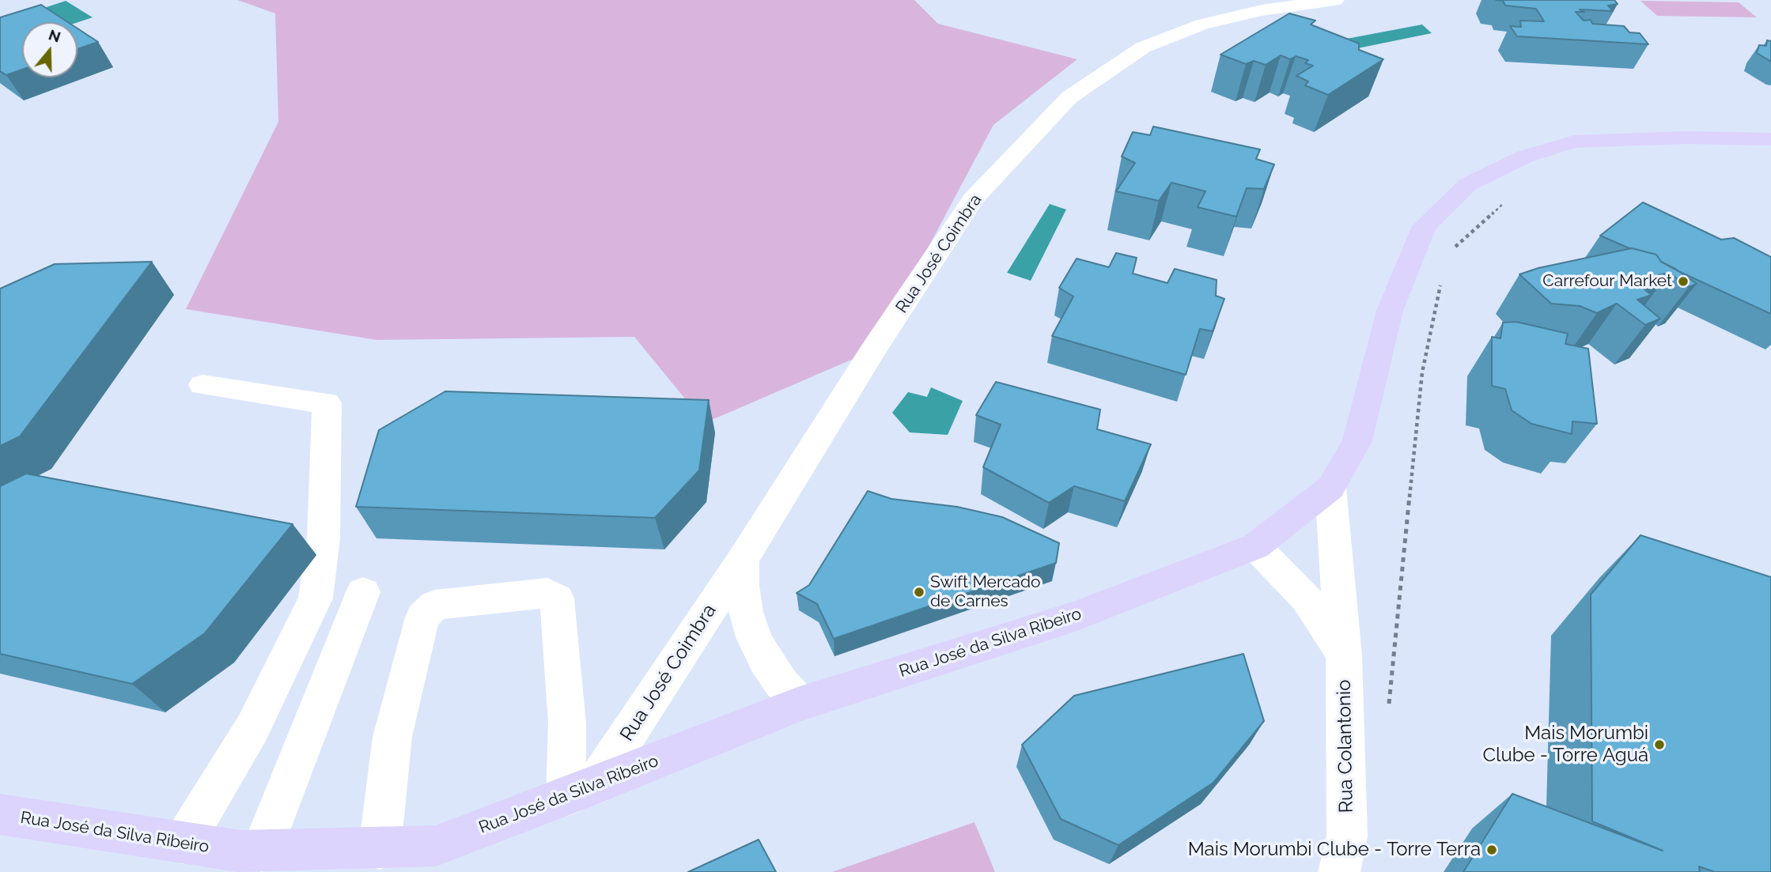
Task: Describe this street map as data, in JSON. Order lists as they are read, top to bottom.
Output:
{
  "streets": {
    "main road": ["Rua José da Silva Ribeiro"],
    "street": ["Rua José Coimbra", "Rua Colantonio"]
  },
  "crossings": [
    ["Rua José Coimbra", "Rua José da Silva Ribeiro"],
    ["Rua José da Silva Ribeiro", "Rua Colantonio"]
  ],
  "places": [
    "Carrefour Market",
    "Swift Mercado de Carnes",
    "Mais Morumbi Clube - Torre Aguá",
    "Mais Morumbi Clube - Torre Terra"
  ],
  "north": "top"
}
